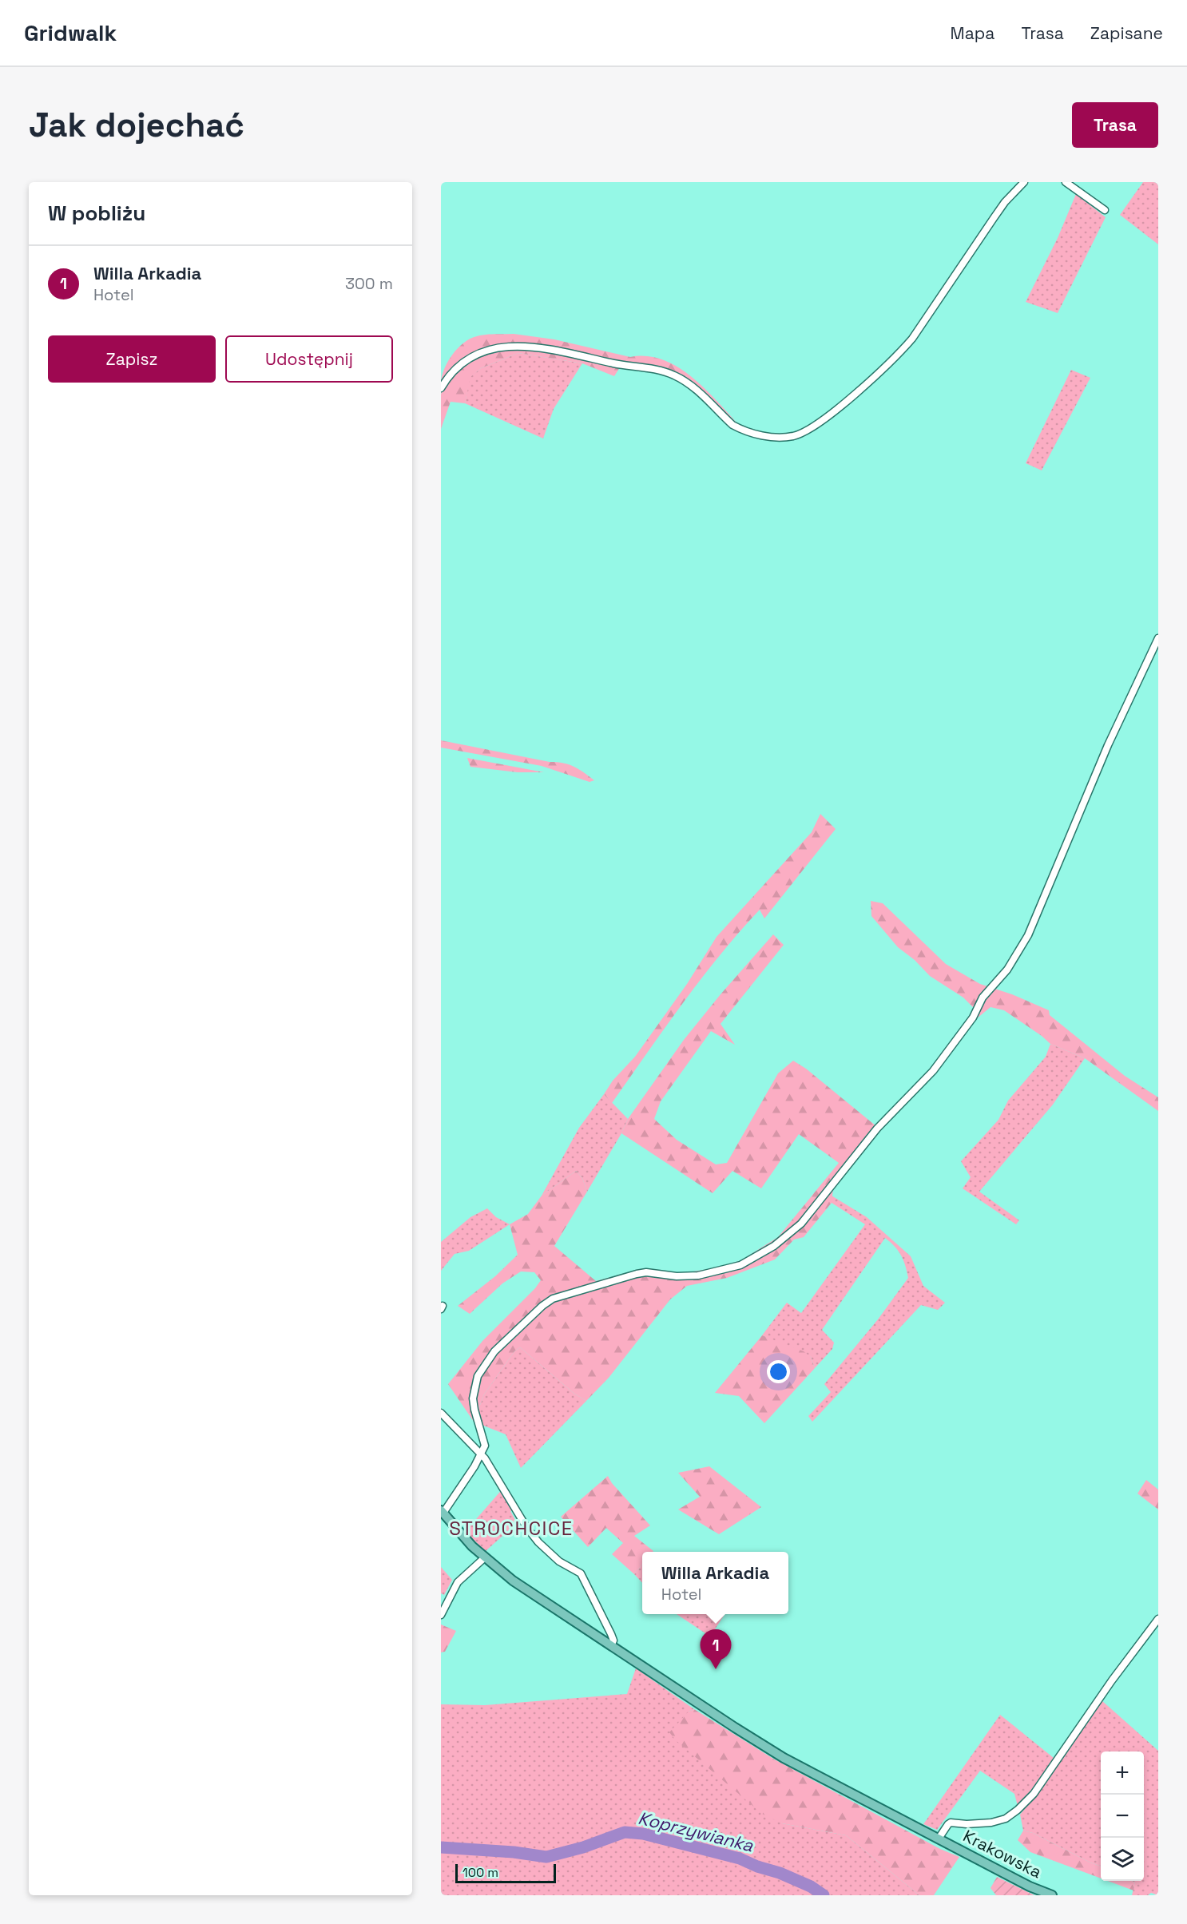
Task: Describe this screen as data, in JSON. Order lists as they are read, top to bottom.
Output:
{
  "streets": {
    "main road": ["Krakowska"]
  },
  "districts": ["STROCHCICE"],
  "water": ["Koprzywianka"],
  "scale_bar": "100 m",
  "page": {
    "header": "Gridwalk",
    "nav": ["Mapa", "Trasa", "Zapisane"],
    "buttons": [
      "Trasa",
      ["Zapisz", "Udostępnij"]
    ],
    "title": "Jak dojechać",
    "heading": "W pobliżu",
    "list": [
      {
        "mark": "1",
        "name": "Willa Arkadia",
        "note": "Hotel",
        "value": "300 m"
      }
    ],
    "popup": ["Willa Arkadia", "Hotel"],
    "pins": "1",
    "map_buttons": ["+", "−"],
    "scale": "100 m"
  }
}
